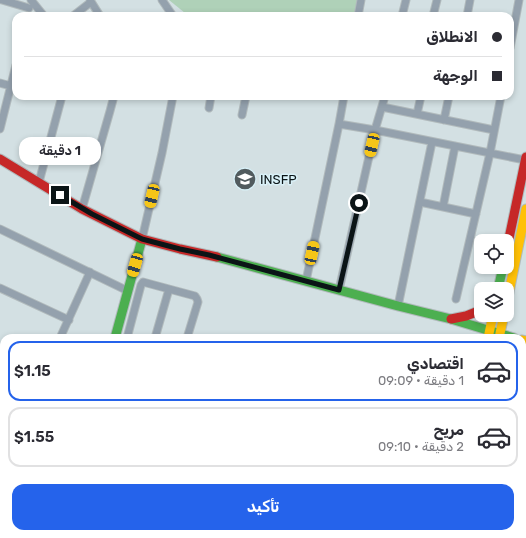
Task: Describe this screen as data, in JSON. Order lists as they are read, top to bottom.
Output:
{
  "places": {
    "school or university": ["INSFP"]
  },
  "page": {
    "banner": ["الانطلاق", "الوجهة"],
    "bubble": "1 دقيقة",
    "list": [
      {
        "name": "اقتصادي",
        "note": "1 دقيقة · 09:09",
        "value": "$1.15"
      },
      {
        "name": "مريح",
        "note": "2 دقيقة · 09:10",
        "value": "$1.55"
      }
    ],
    "buttons": "تأكيد"
  }
}
